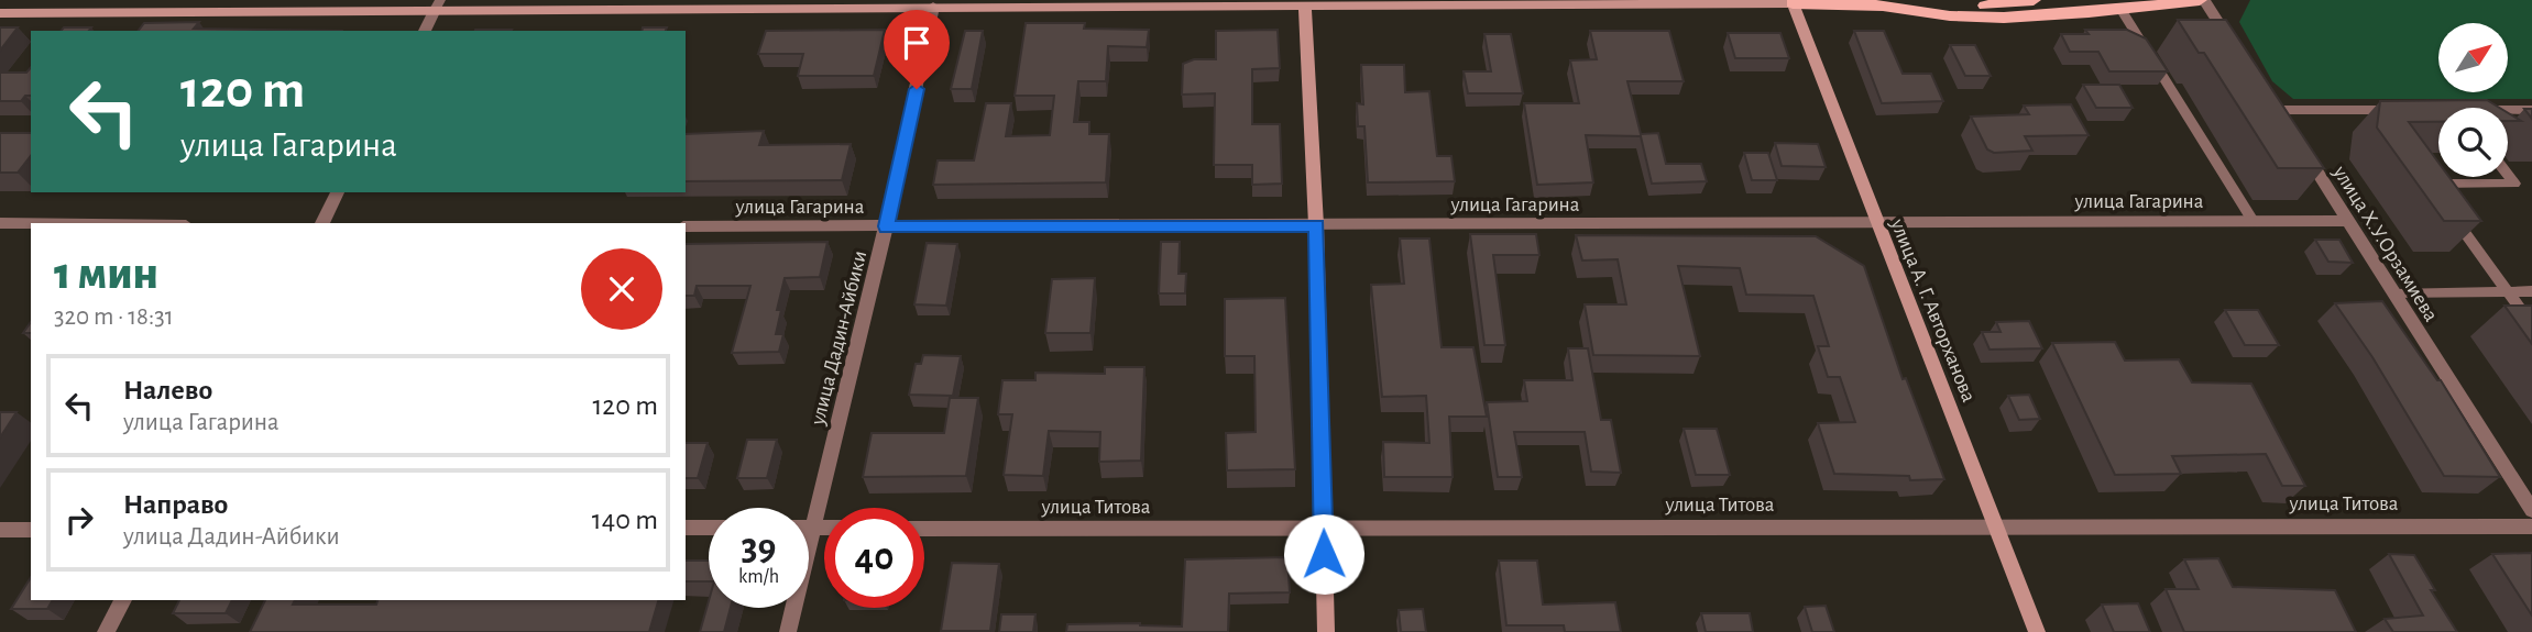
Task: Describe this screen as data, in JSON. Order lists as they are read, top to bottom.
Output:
{
  "streets": {
    "main road": ["улица А. Г. Авторханова"],
    "street": [
      "улица Гагарина",
      "улица Х.У.Орзамиева",
      "улица Дадин-Айбики",
      "улица Титова"
    ]
  },
  "crossings": [
    ["улица Гагарина", "улица Х.У.Орзамиева"],
    ["улица Гагарина", "улица А. Г. Авторханова"],
    ["улица Гагарина", "улица Дадин-Айбики"],
    ["улица А. Г. Авторханова", "улица Титова"]
  ],
  "north": "top right",
  "page": {
    "turn": ["120 m", "улица Гагарина"],
    "heading": ["1 мин", "320 m · 18:31"],
    "list": [
      {
        "name": "Налево",
        "note": "улица Гагарина",
        "value": "120 m"
      },
      {
        "name": "Направо",
        "note": "улица Дадин-Айбики",
        "value": "140 m"
      }
    ],
    "speed": "39 km/h",
    "limit": "40"
  }
}
